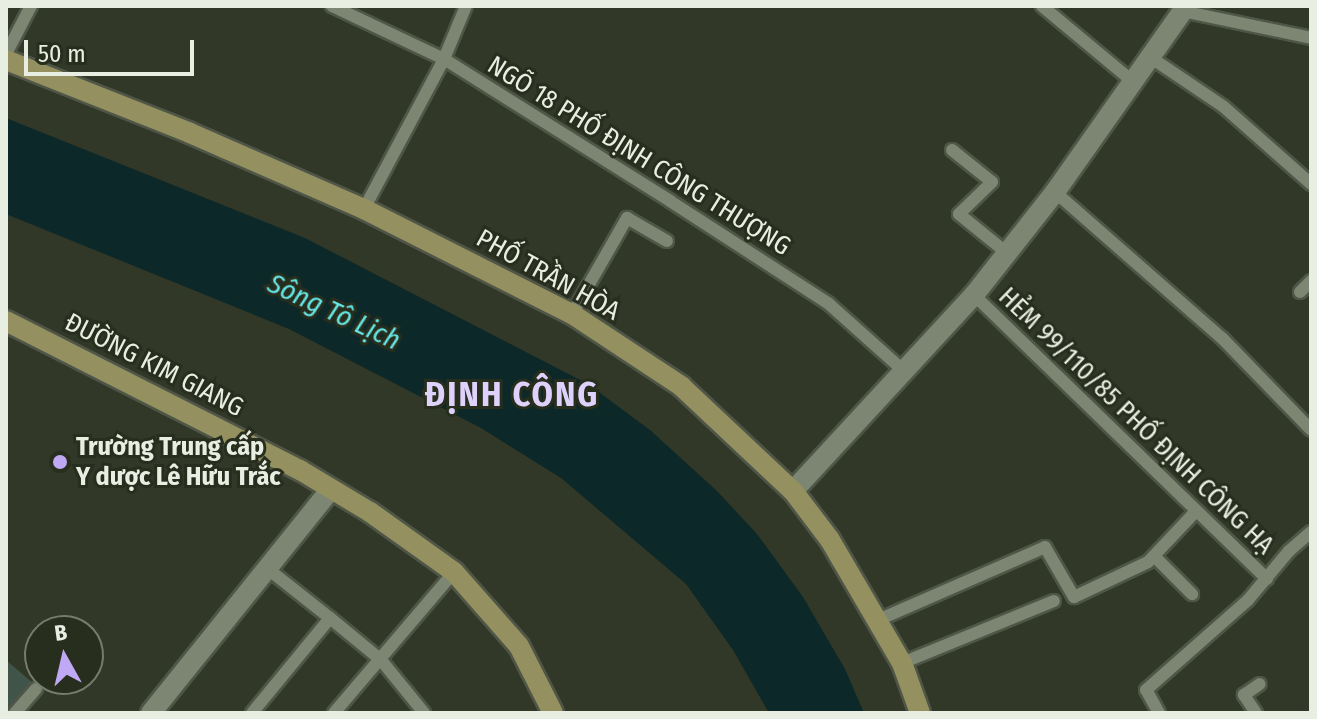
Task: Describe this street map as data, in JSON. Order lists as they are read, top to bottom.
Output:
{
  "streets": {
    "main road": ["PHỐ TRẦN HÒA", "ĐƯỜNG KIM GIANG"],
    "lane": ["NGÕ 18 PHỐ ĐỊNH CÔNG THƯỢNG", "HẺM 99/110/85 PHỐ ĐỊNH CÔNG HẠ"]
  },
  "districts": ["ĐỊNH CÔNG"],
  "water": ["Sông Tô Lịch"],
  "places": ["Trường Trung cấp Y dược Lê Hữu Trắc"],
  "scale_bar": "50 m",
  "north": "top"
}
